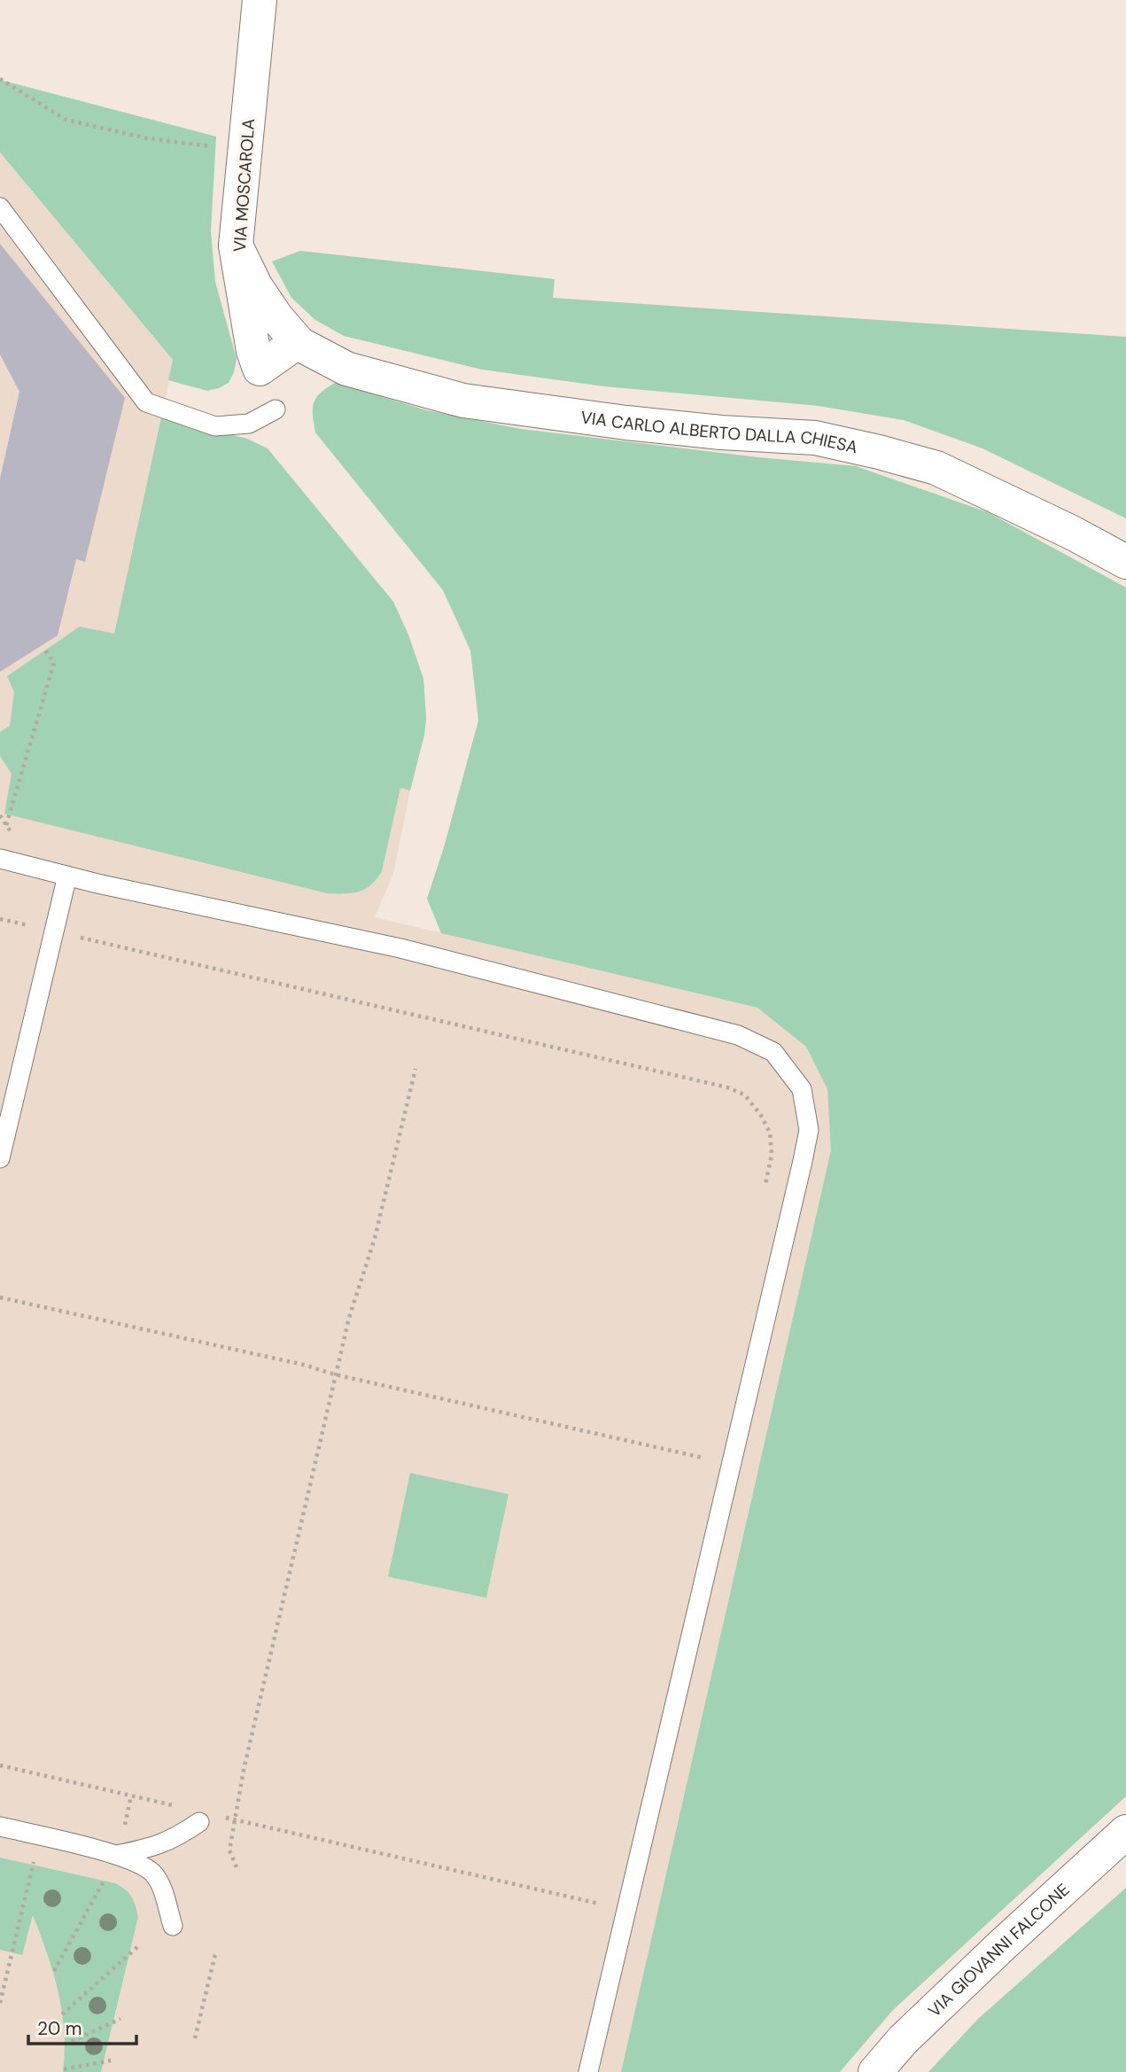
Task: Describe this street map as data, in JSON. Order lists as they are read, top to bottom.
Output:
{
  "streets": {
    "street": ["VIA MOSCAROLA", "VIA CARLO ALBERTO DALLA CHIESA", "VIA GIOVANNI FALCONE"]
  },
  "crossings": [
    ["VIA MOSCAROLA", "VIA CARLO ALBERTO DALLA CHIESA"]
  ],
  "scale_bar": "20 m"
}
